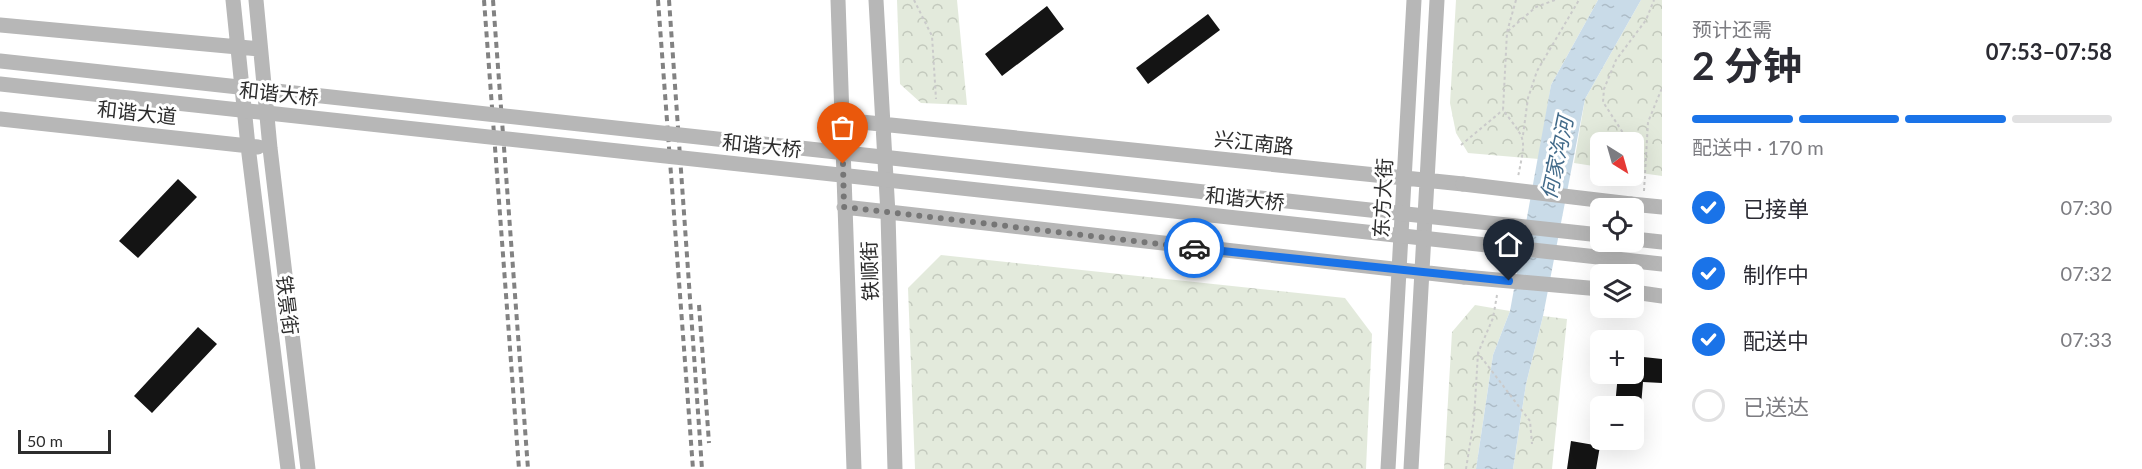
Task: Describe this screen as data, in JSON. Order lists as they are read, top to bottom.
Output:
{
  "streets": {
    "main road": [
      "和谐大桥",
      "和谐大道",
      "兴江南路",
      "东方大街",
      "铁顺街",
      "铁景街"
    ]
  },
  "crossings": [
    ["和谐大道", "铁景街"],
    ["兴江南路", "东方大街"],
    ["兴江南路", "铁顺街"]
  ],
  "water": ["何家沟河"],
  "scale_bar": "50 m",
  "north": "bottom right",
  "page": {
    "heading": ["2 分钟", "预计还需", "07:53–07:58"],
    "bar": "配送中 · 170 m",
    "map_buttons": ["+", "−"],
    "list": [
      ["已接单", "07:30"],
      ["制作中", "07:32"],
      ["配送中", "07:33"],
      "已送达"
    ],
    "scale": "50 m"
  }
}
